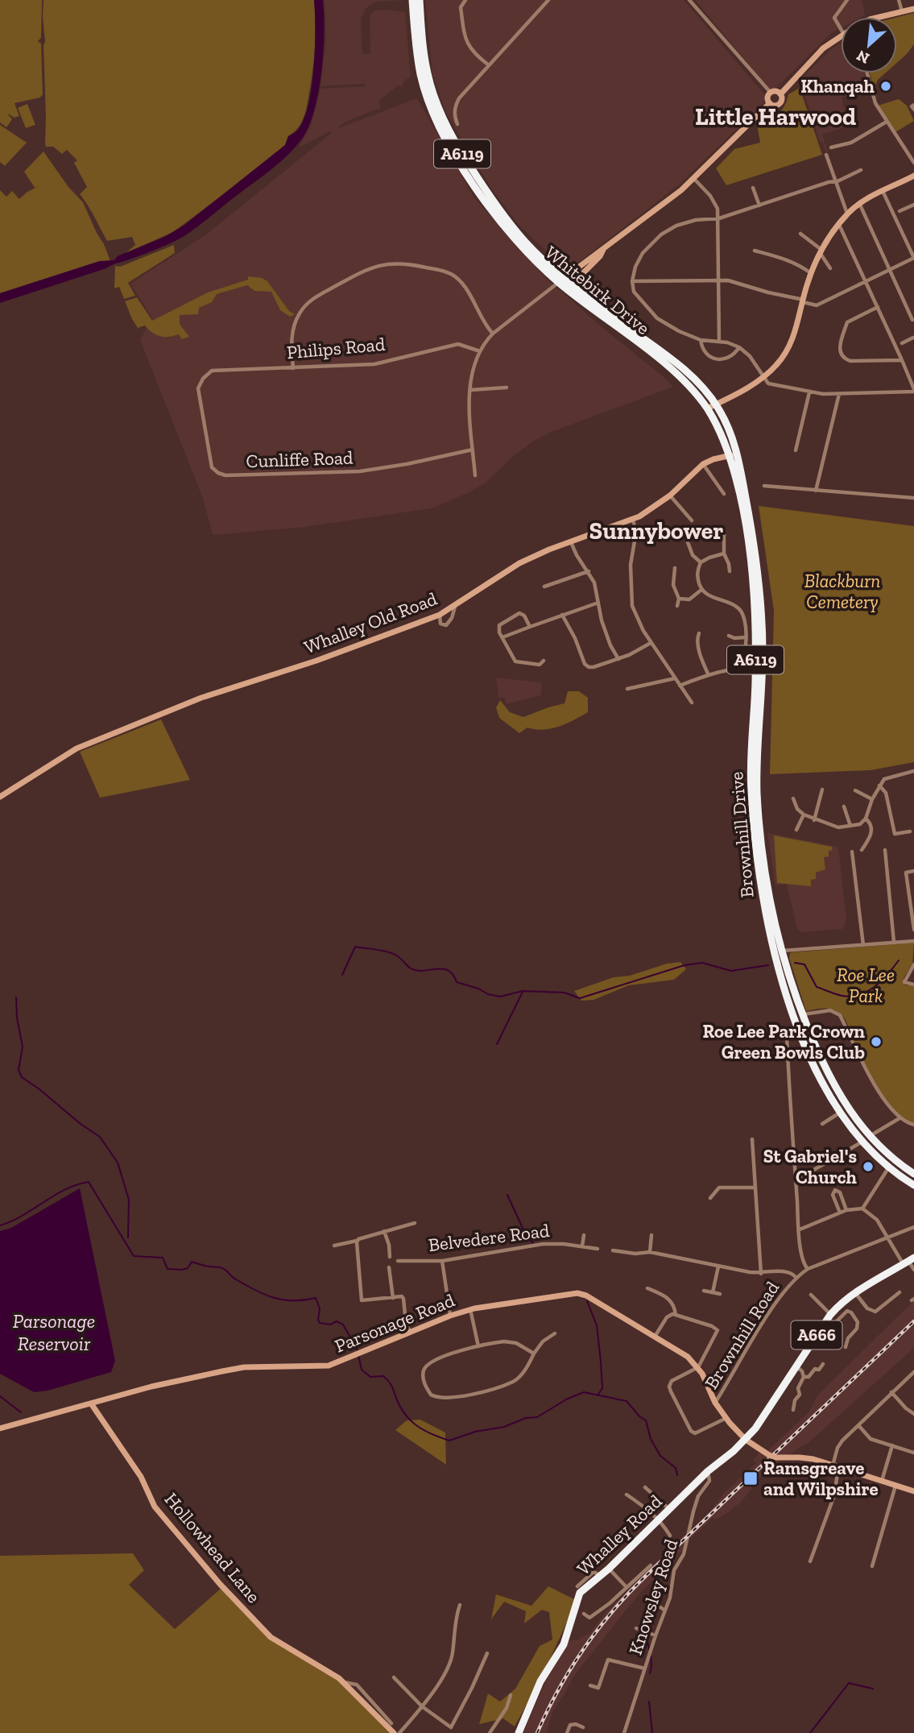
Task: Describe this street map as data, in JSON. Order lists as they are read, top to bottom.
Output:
{
  "streets": {
    "highway": [
      "A6119",
      "Whitebirk Drive",
      "Brownhill Drive",
      "A666",
      "Whalley Road"
    ],
    "street": [
      "Philips Road",
      "Cunliffe Road",
      "Whalley Old Road",
      "Belvedere Road",
      "Parsonage Road",
      "Brownhill Road",
      "Hollowhead Lane",
      "Knowsley Road"
    ]
  },
  "crossings": [
    ["Whitebirk Drive", "Brownhill Drive"],
    ["Philips Road", "Cunliffe Road"],
    ["Whalley Old Road", "Brownhill Drive"],
    ["Parsonage Road", "Brownhill Road"],
    ["Parsonage Road", "A666"],
    ["Parsonage Road", "Hollowhead Lane"],
    ["A666", "Whalley Road"],
    ["A666", "Knowsley Road"],
    ["Whalley Road", "Knowsley Road"]
  ],
  "districts": ["Little Harwood", "Sunnybower"],
  "water": ["Parsonage Reservoir"],
  "parks": ["Blackburn Cemetery", "Roe Lee Park"],
  "places": {
    "other": ["Khanqah", "Roe Lee Park Crown Green Bowls Club", "St Gabriel's Church"],
    "transit": ["Ramsgreave and Wilpshire"]
  },
  "north": "bottom left"
}
